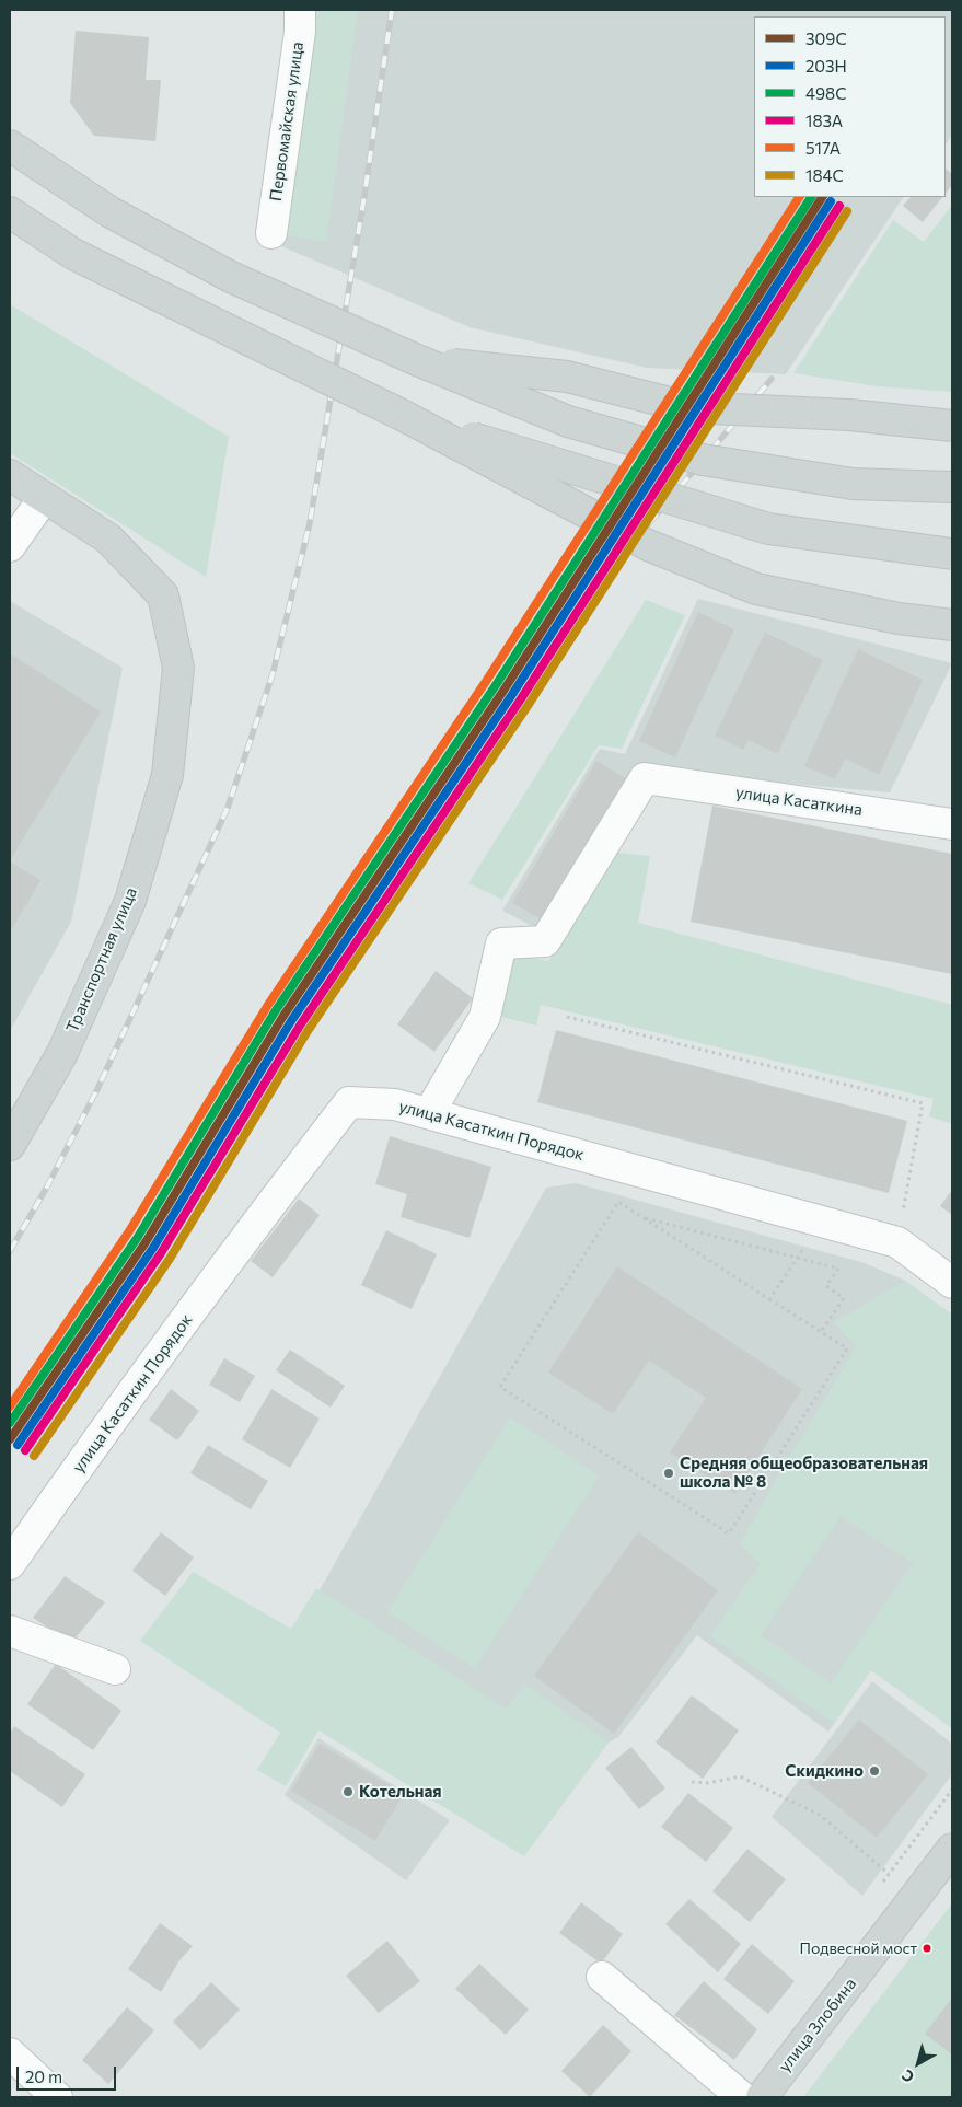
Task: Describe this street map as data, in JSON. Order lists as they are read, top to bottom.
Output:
{
  "streets": {
    "main road": ["Транспортная улица", "улица Злобина"],
    "street": ["Первомайская улица", "улица Касаткина", "улица Касаткин Порядок"]
  },
  "crossings": [
    ["улица Касаткина", "улица Касаткин Порядок"]
  ],
  "places": [
    "Средняя общеобразовательная школа № 8",
    "Скидкино",
    "Котельная",
    "Подвесной мост"
  ],
  "lines": [
    "transit line 309С",
    "transit line 498С",
    "transit line 517А",
    "transit line 203Н",
    "transit line 183А",
    "transit line 184С"
  ],
  "legend": [
    "309С",
    "203Н",
    "498С",
    "183А",
    "517А",
    "184С"
  ],
  "scale_bar": "20 m",
  "north": "bottom left"
}
